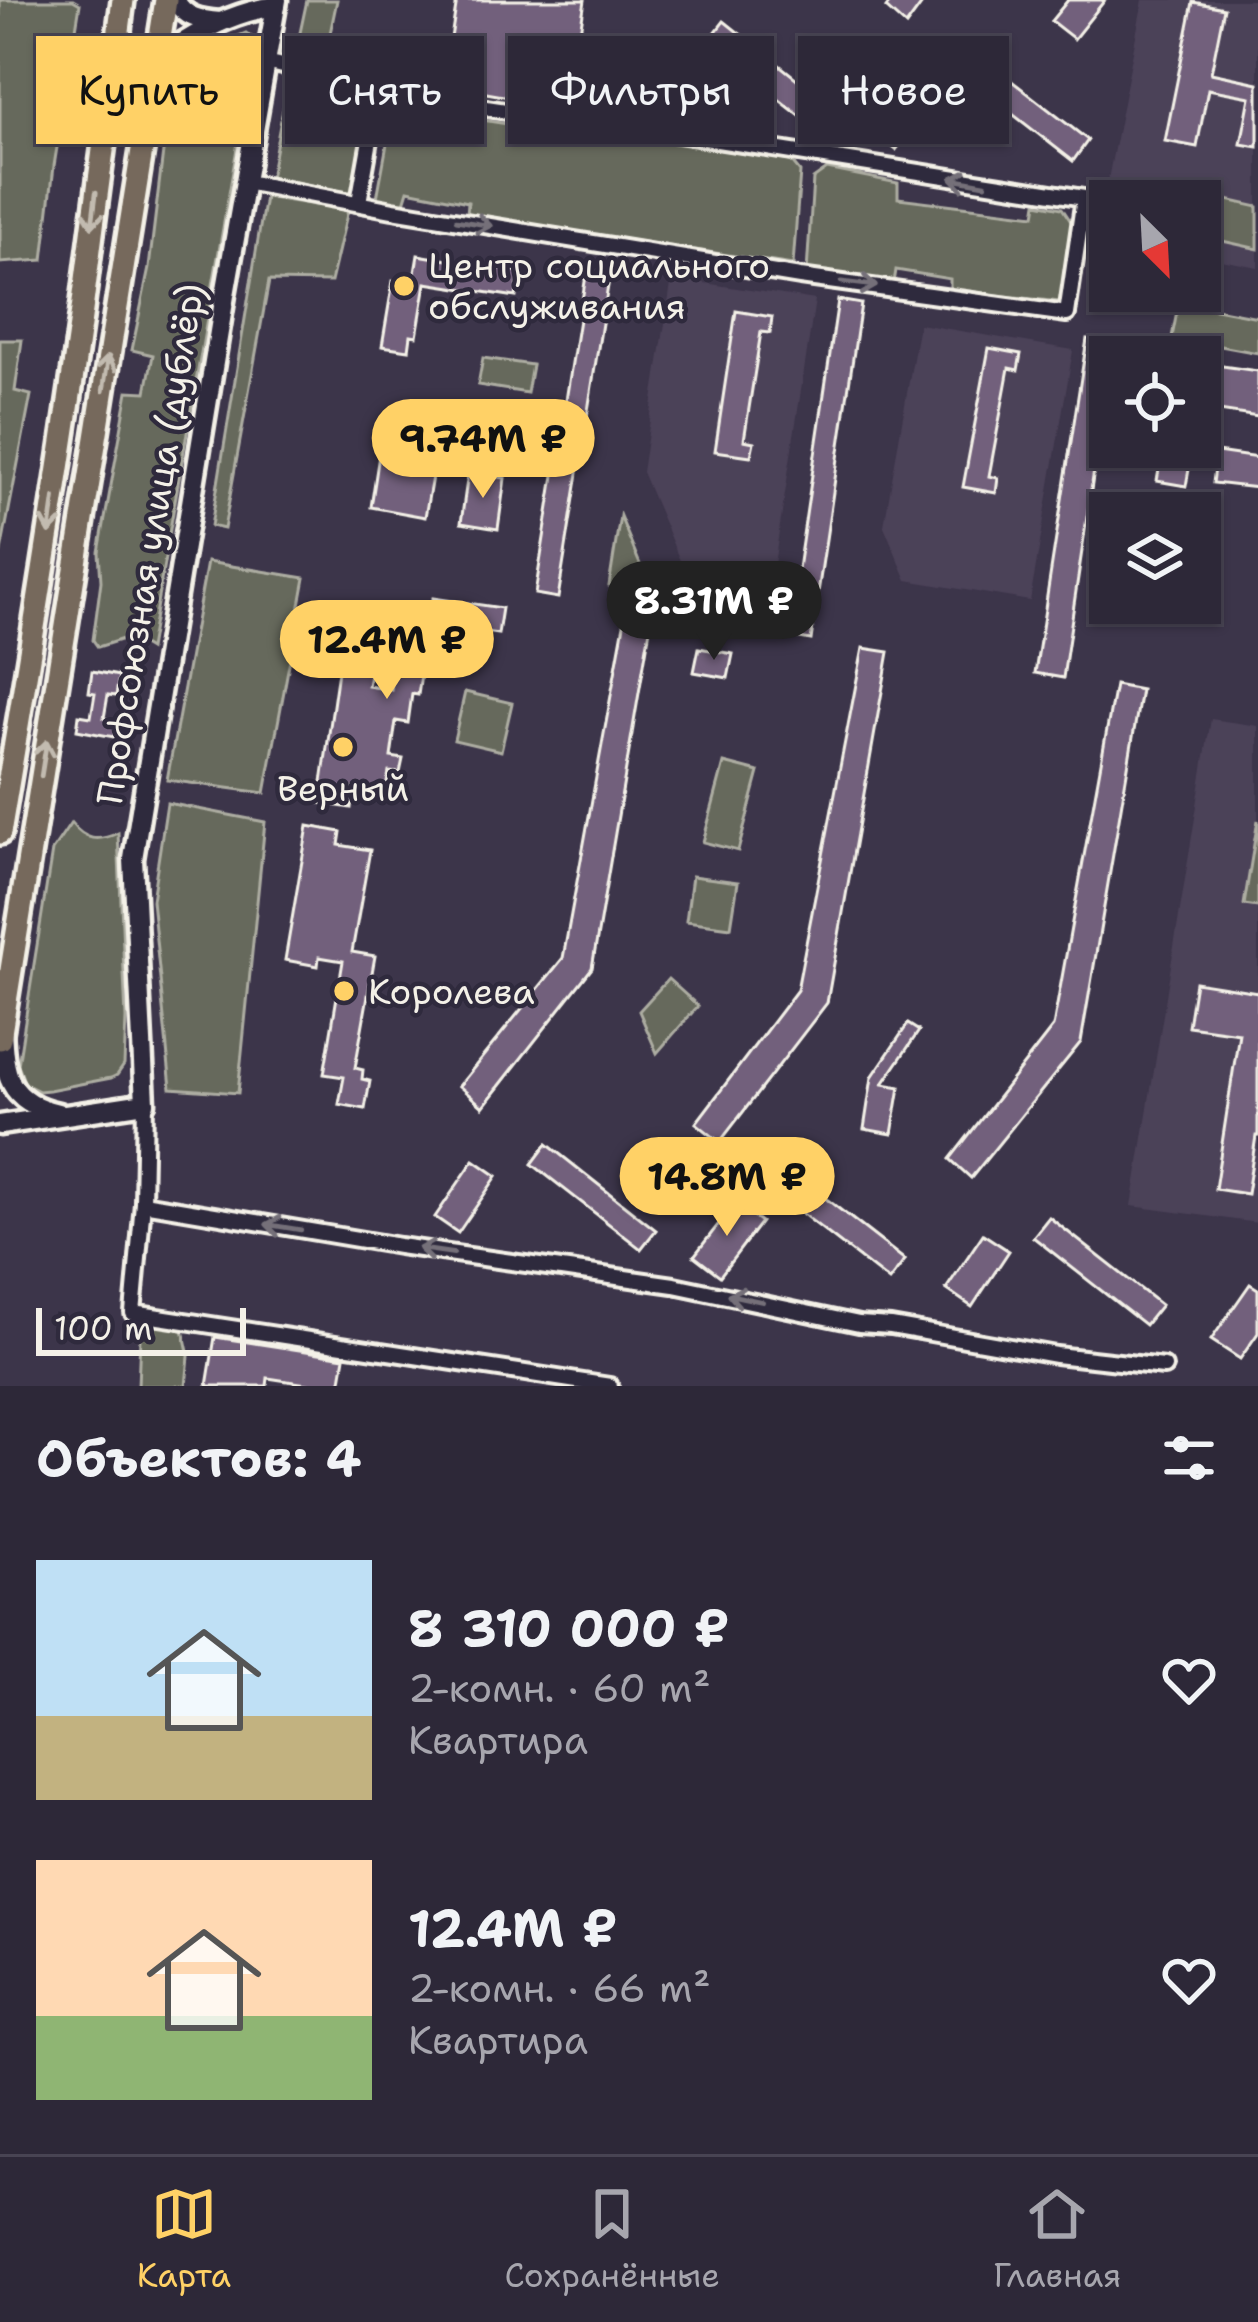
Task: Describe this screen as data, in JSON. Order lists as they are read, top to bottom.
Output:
{
  "streets": {
    "street": ["Профсоюзная улица (дублёр)"]
  },
  "places": ["Центр социального обслуживания", "Верный", "Королева"],
  "scale_bar": "100 m",
  "north": "bottom right",
  "page": {
    "chip": [
      "Купить",
      "Снять",
      "Фильтры",
      "Новое"
    ],
    "price": [
      "9.74M ₽",
      "8.31M ₽",
      "12.4M ₽",
      "14.8M ₽"
    ],
    "scale": "100 m",
    "heading": "Объектов: 4",
    "list": [
      {
        "name": "8 310 000 ₽",
        "note": "2-комн. · 60 m² · Квартира"
      },
      {
        "name": "12.4M ₽",
        "note": "2-комн. · 66 m² · Квартира"
      }
    ],
    "tabs": ["Карта", "Сохранённые", "Главная"]
  }
}
